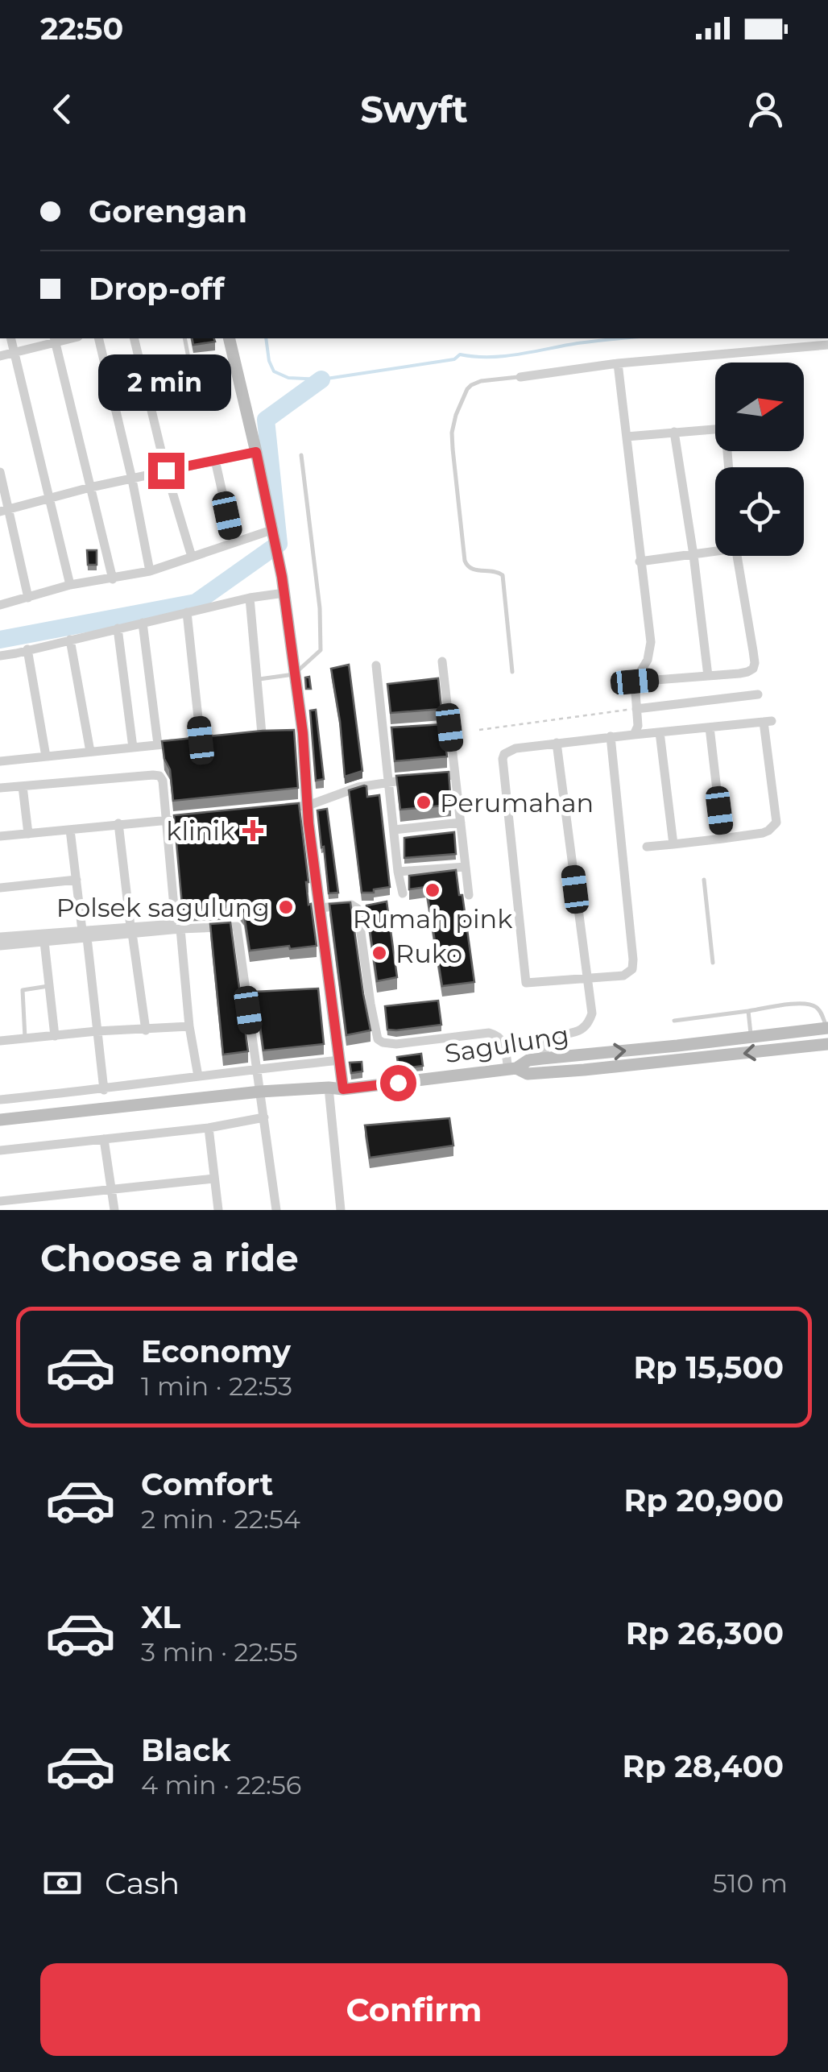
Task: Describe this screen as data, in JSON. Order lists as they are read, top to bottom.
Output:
{
  "streets": {
    "street": ["Sagulung"]
  },
  "places": {
    "other": [
      "Perumahan",
      "Rumah pink",
      "Polsek sagulung",
      "Ruko"
    ],
    "health": ["klinik"]
  },
  "north": "right",
  "page": {
    "status": "22:50",
    "header": "Swyft",
    "banner": ["Gorengan", "Drop-off"],
    "bubble": "2 min",
    "heading": "Choose a ride",
    "list": [
      {
        "name": "Economy",
        "note": "1 min · 22:53",
        "value": "Rp 15,500"
      },
      {
        "name": "Comfort",
        "note": "2 min · 22:54",
        "value": "Rp 20,900"
      },
      {
        "name": "XL",
        "note": "3 min · 22:55",
        "value": "Rp 26,300"
      },
      {
        "name": "Black",
        "note": "4 min · 22:56",
        "value": "Rp 28,400"
      }
    ],
    "pay": ["Cash", "510 m"],
    "buttons": "Confirm"
  }
}
